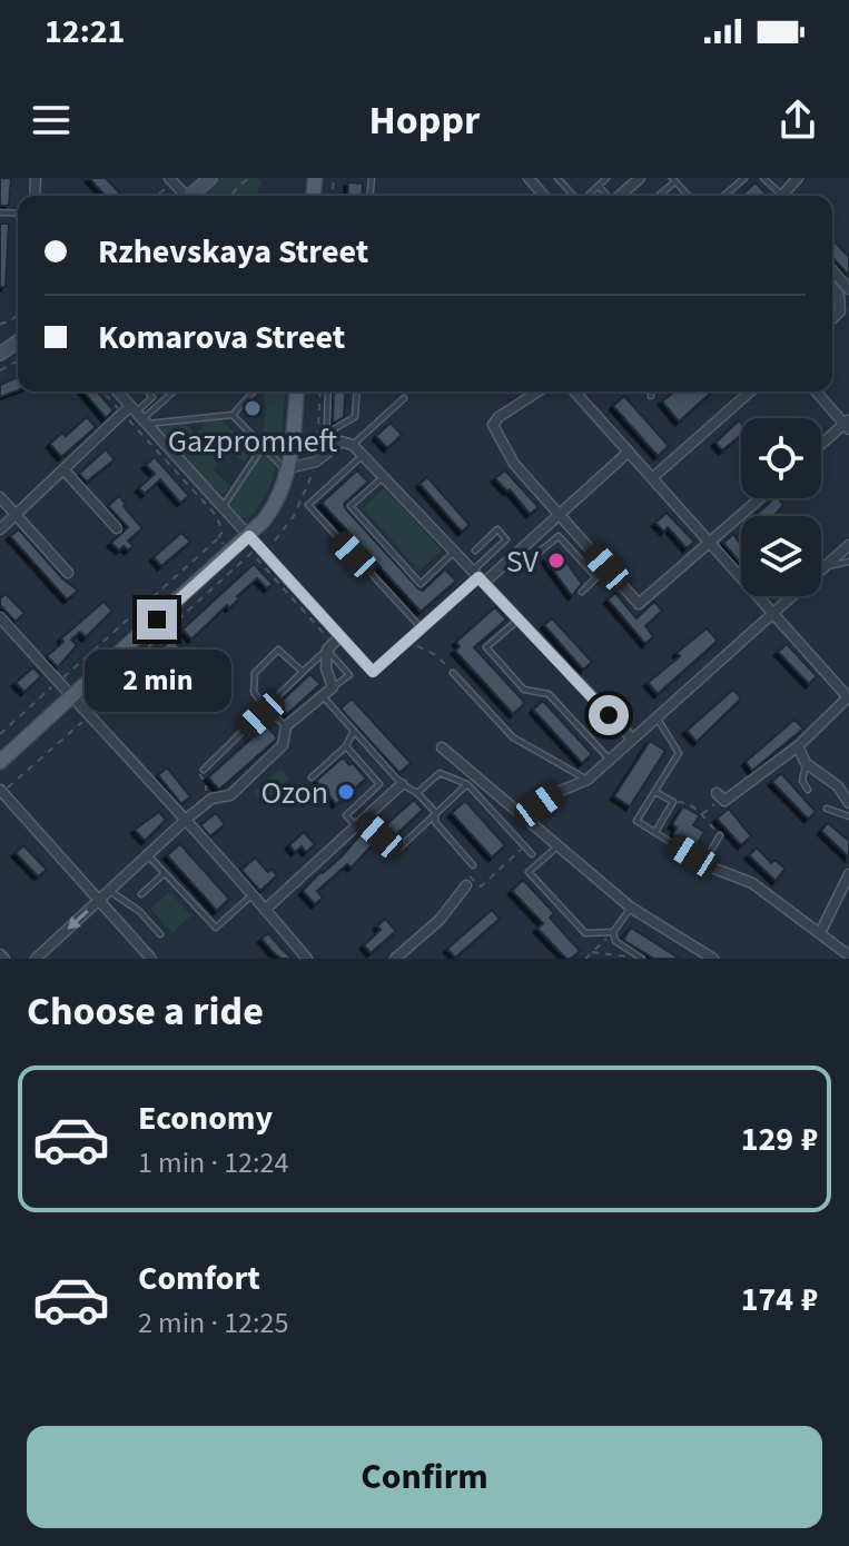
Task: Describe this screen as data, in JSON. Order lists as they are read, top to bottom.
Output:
{
  "places": ["Gazpromneft", "SV", "Ozon"],
  "page": {
    "status": "12:21",
    "header": "Hoppr",
    "banner": ["Rzhevskaya Street", "Komarova Street"],
    "bubble": "2 min",
    "heading": "Choose a ride",
    "list": [
      {
        "name": "Economy",
        "note": "1 min · 12:24",
        "value": "129 ₽"
      },
      {
        "name": "Comfort",
        "note": "2 min · 12:25",
        "value": "174 ₽"
      }
    ],
    "buttons": "Confirm"
  }
}
